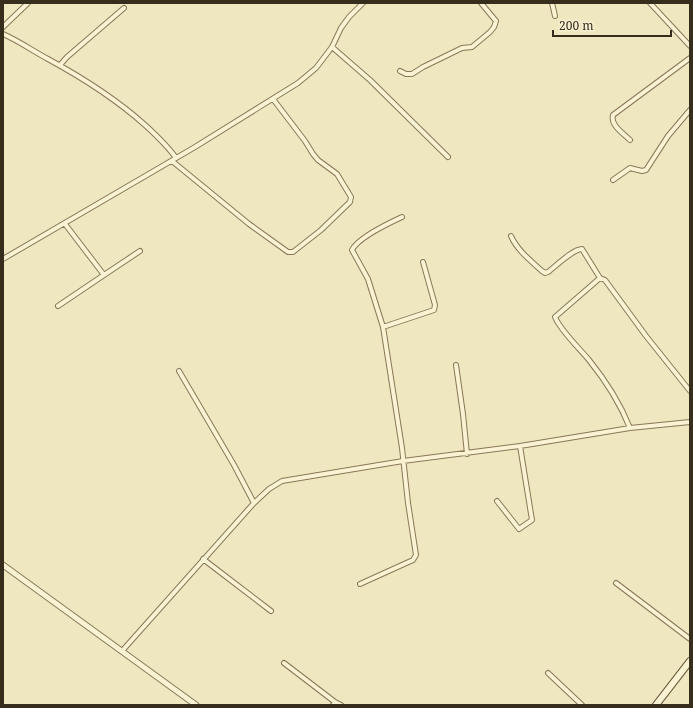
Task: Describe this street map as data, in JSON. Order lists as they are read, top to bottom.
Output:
{
  "scale_bar": "200 m"
}
